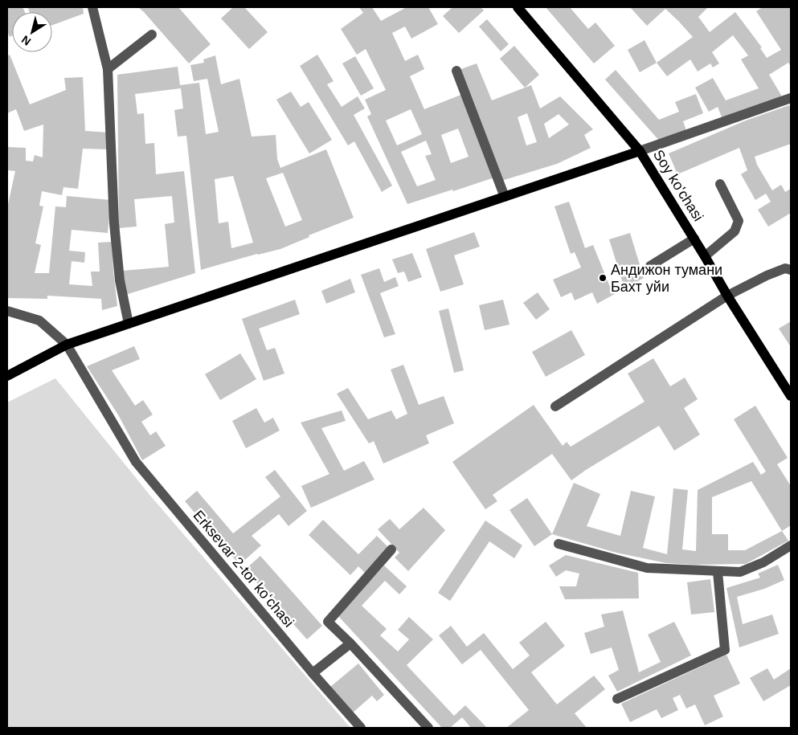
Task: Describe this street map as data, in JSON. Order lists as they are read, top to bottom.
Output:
{
  "streets": {
    "main road": ["Soy ko'chasi"],
    "street": ["Erksevar 2-tor koʻchasi"]
  },
  "places": ["Андижон тумани Бахт уйи"],
  "north": "bottom left"
}
